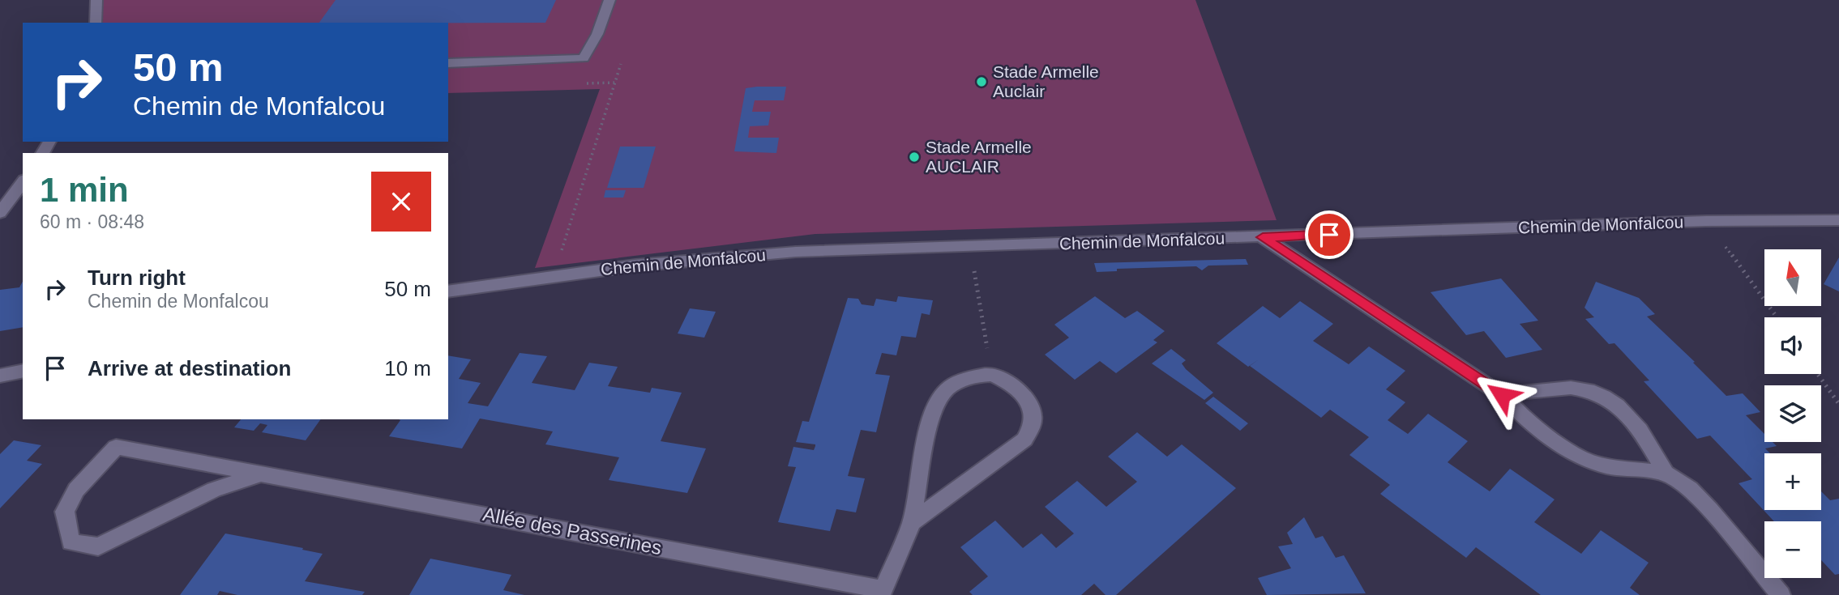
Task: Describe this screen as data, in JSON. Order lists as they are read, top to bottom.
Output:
{
  "streets": {
    "street": ["Chemin de Monfalcou", "Allée des Passerines"]
  },
  "places": ["Stade Armelle Auclair", "Stade Armelle AUCLAIR"],
  "north": "top",
  "page": {
    "turn": ["50 m", "Chemin de Monfalcou"],
    "heading": ["1 min", "60 m · 08:48"],
    "map_buttons": ["+", "−"],
    "list": [
      {
        "name": "Turn right",
        "note": "Chemin de Monfalcou",
        "value": "50 m"
      },
      {
        "name": "Arrive at destination",
        "value": "10 m"
      }
    ]
  }
}
